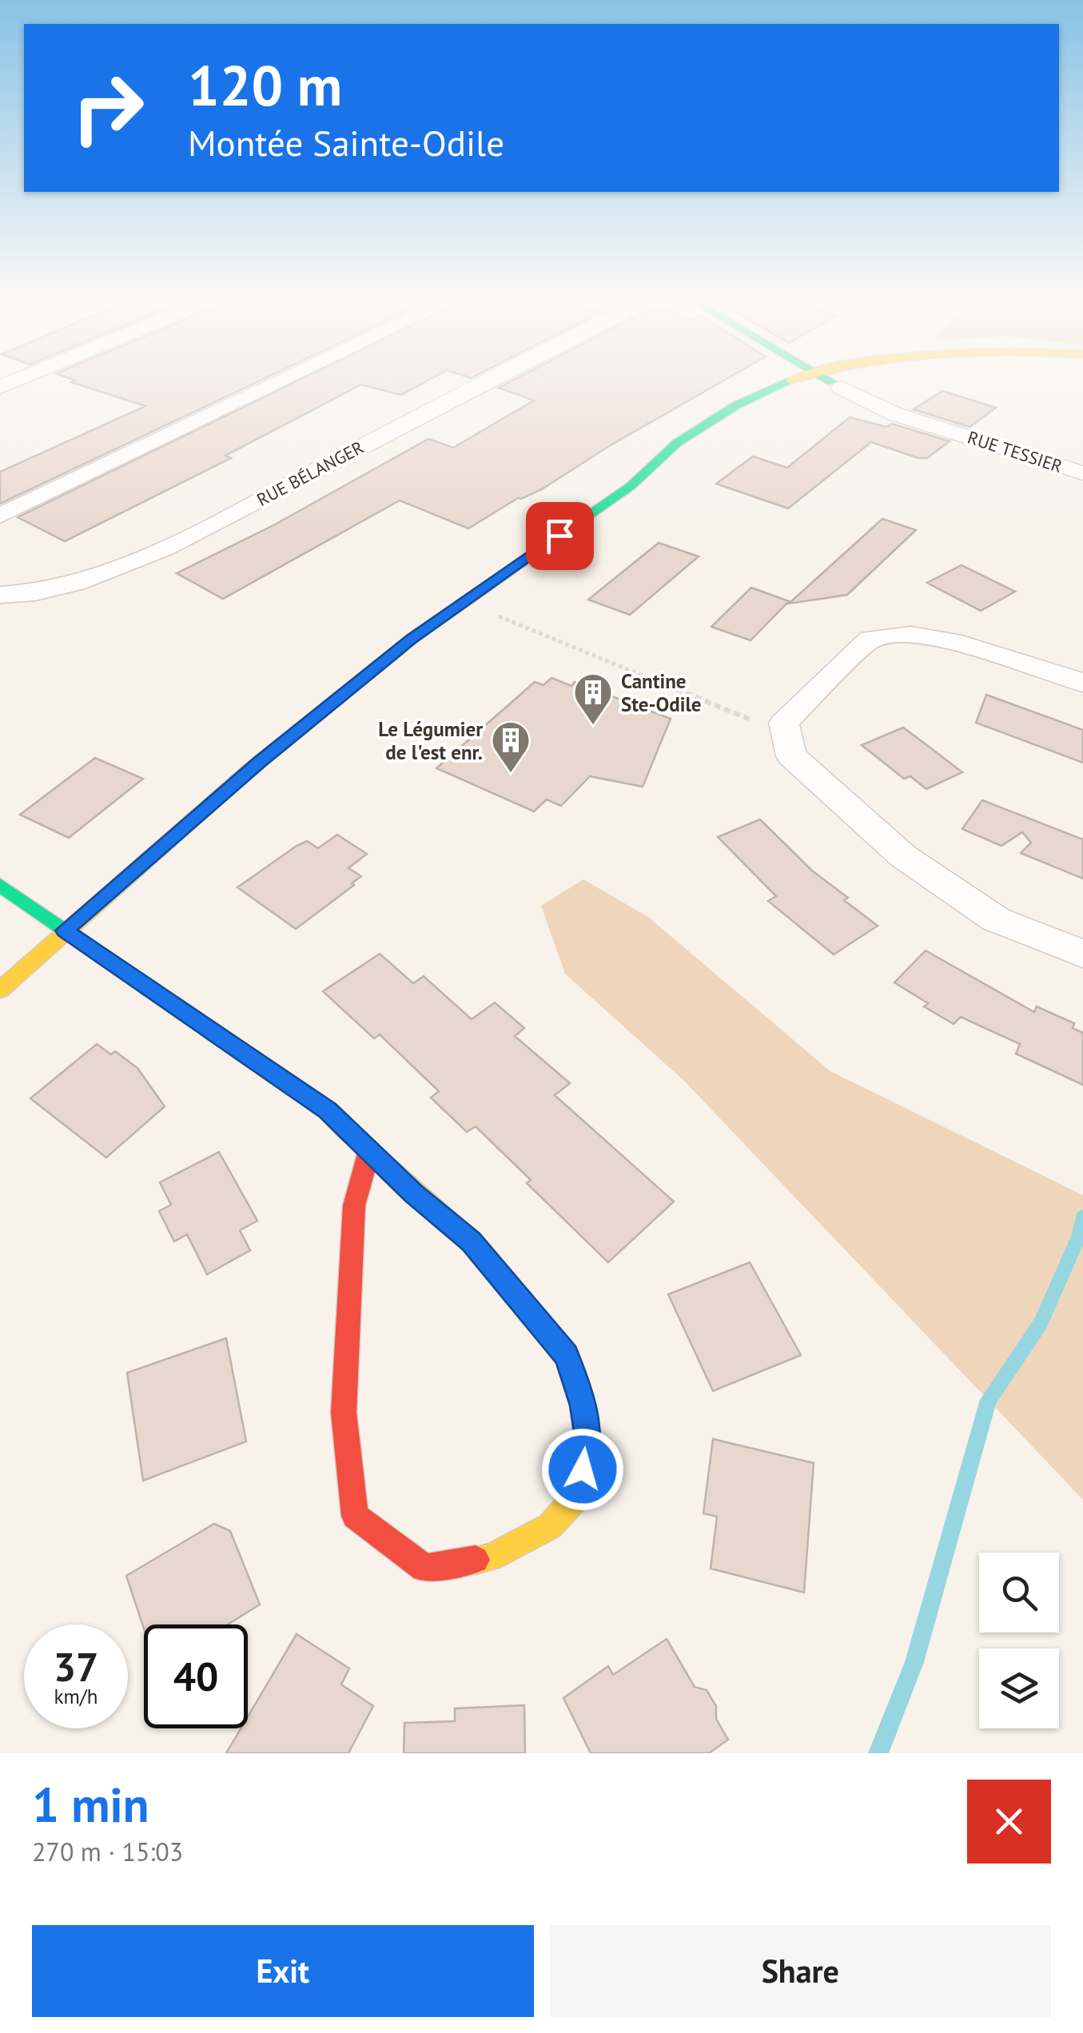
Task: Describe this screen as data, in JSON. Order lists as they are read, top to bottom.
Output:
{
  "streets": {
    "main road": ["RUE TESSIER"],
    "street": ["RUE BÉLANGER"]
  },
  "places": {
    "building": ["Cantine Ste-Odile", "Le Légumier de l'est enr."]
  },
  "page": {
    "turn": ["120 m", "Montée Sainte-Odile"],
    "speed": "37 km/h",
    "limit": "40",
    "heading": ["1 min", "270 m · 15:03"],
    "buttons": ["Exit", "Share"]
  }
}
